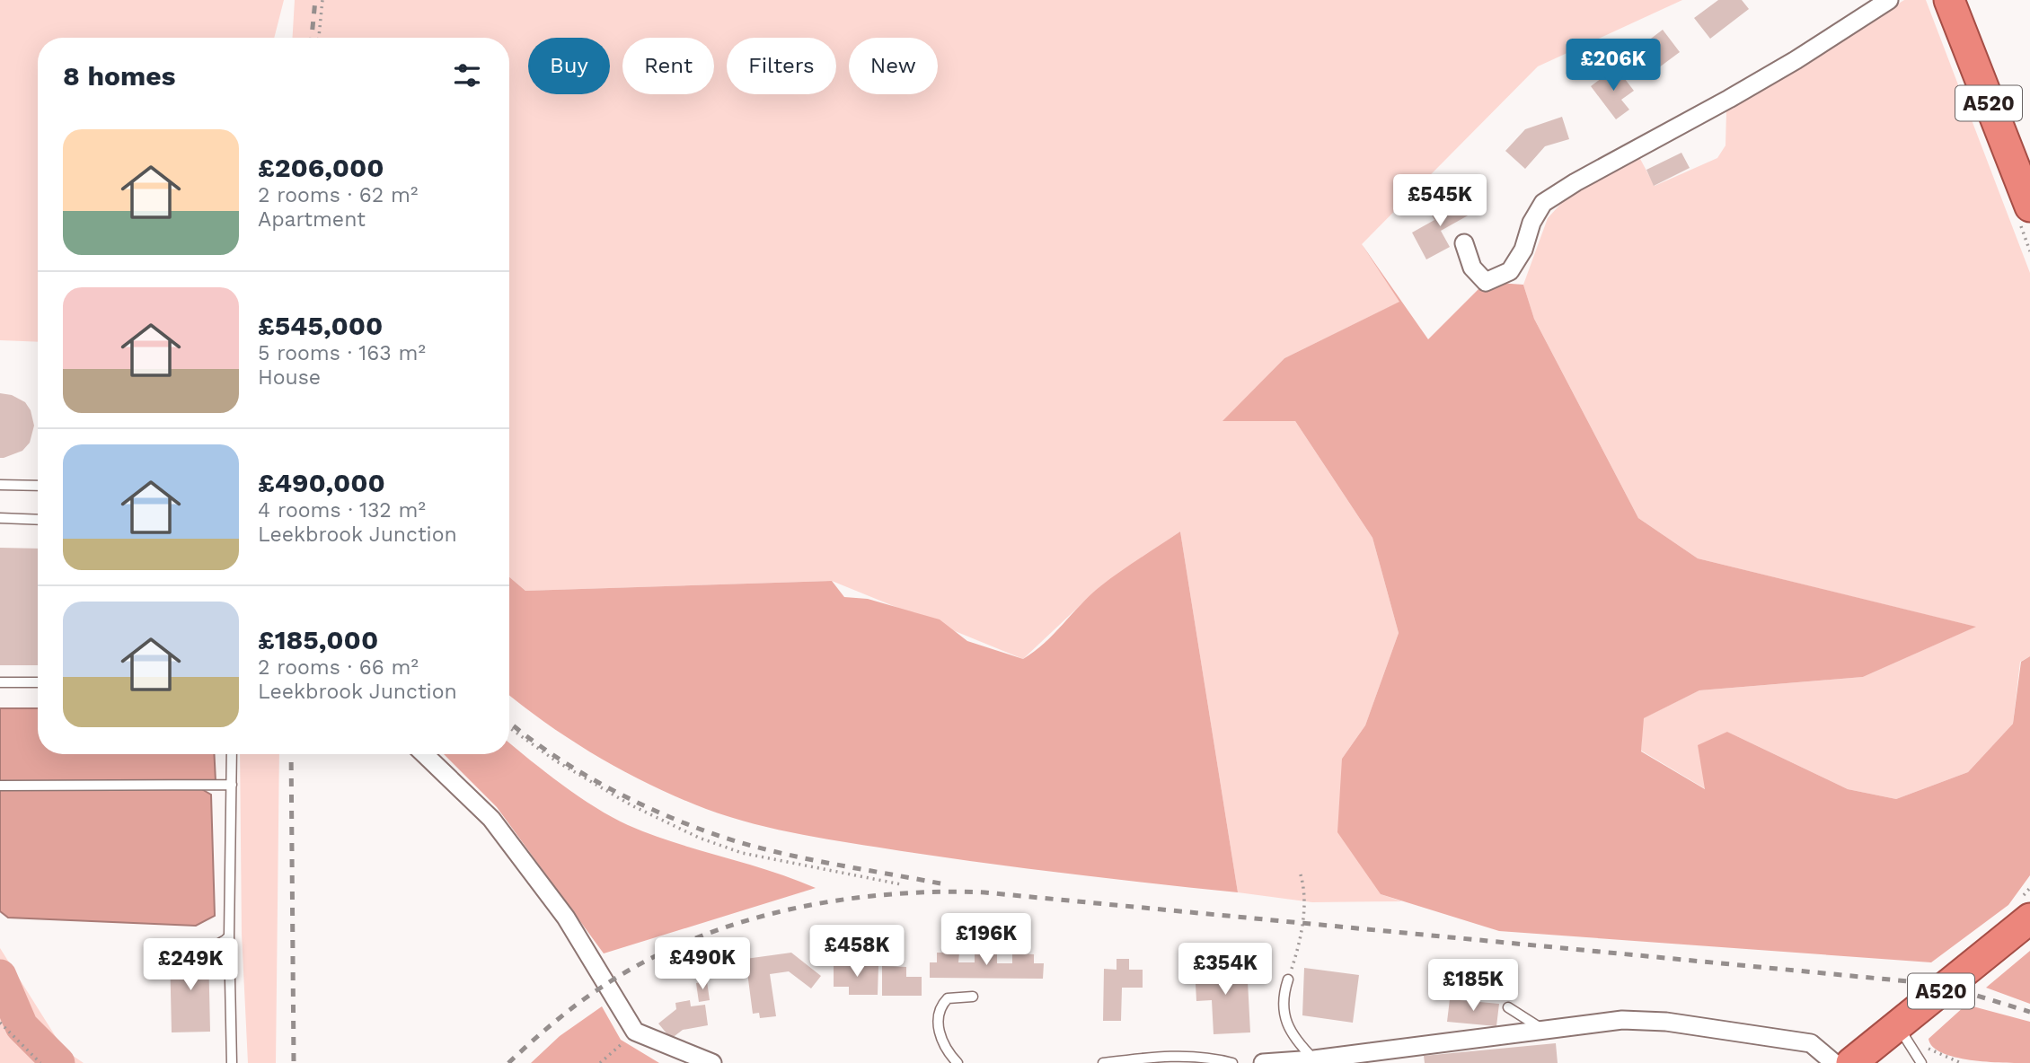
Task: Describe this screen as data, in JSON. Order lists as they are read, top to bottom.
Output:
{
  "streets": {
    "highway": ["A520"]
  },
  "page": {
    "chip": [
      "Buy",
      "Rent",
      "Filters",
      "New"
    ],
    "heading": "8 homes",
    "price": [
      "£206K",
      "£545K",
      "£196K",
      "£458K",
      "£490K",
      "£249K",
      "£354K",
      "£185K"
    ],
    "list": [
      {
        "name": "£206,000",
        "note": "2 rooms · 62 m² · Apartment"
      },
      {
        "name": "£545,000",
        "note": "5 rooms · 163 m² · House"
      },
      {
        "name": "£490,000",
        "note": "4 rooms · 132 m² · Leekbrook Junction"
      },
      {
        "name": "£185,000",
        "note": "2 rooms · 66 m² · Leekbrook Junction"
      }
    ]
  }
}
